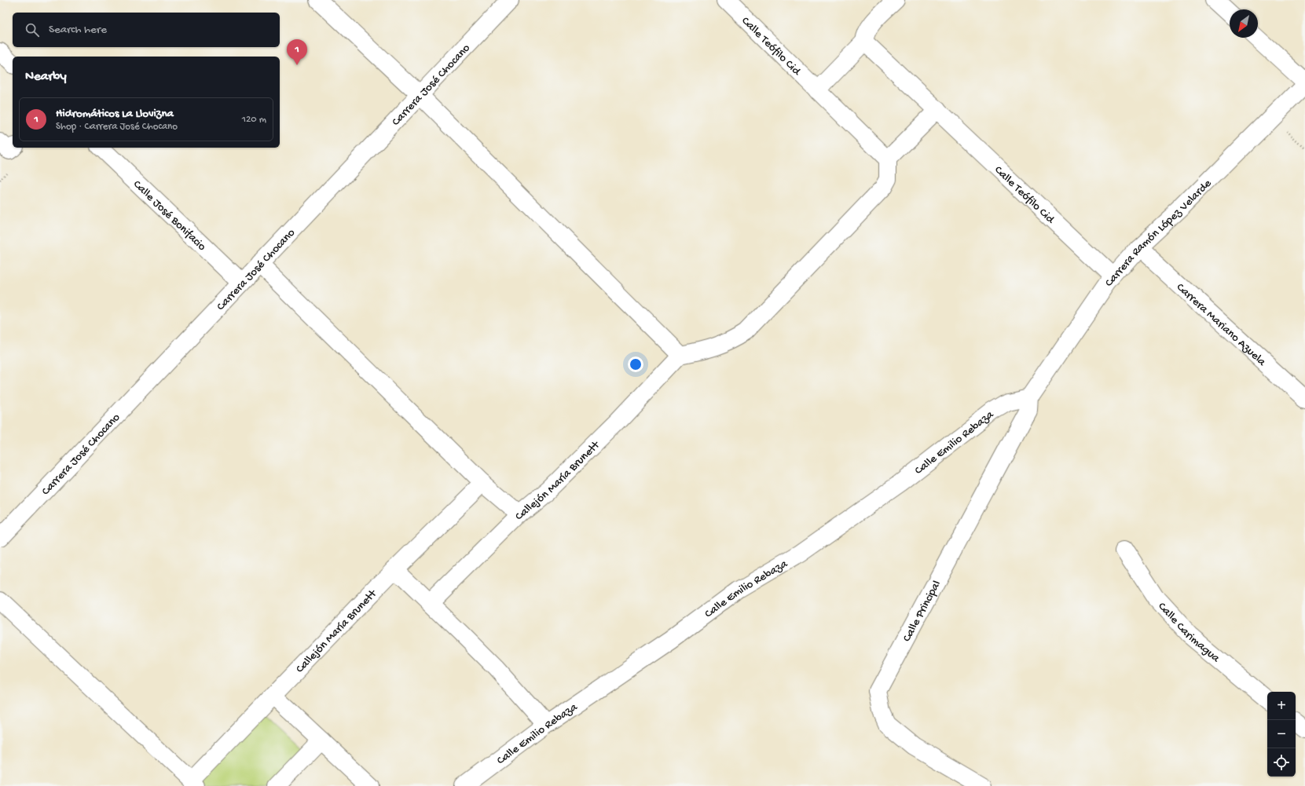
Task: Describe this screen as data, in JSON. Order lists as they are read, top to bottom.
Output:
{
  "streets": {
    "street": [
      "Calle Teófilo Cid",
      "Carrera José Chocano",
      "Calle José Bonifacio",
      "Carrera Ramón López Velarde",
      "Carrera Mariano Azuela",
      "Calle Emilio Rebaza",
      "Callejón María Brunett",
      "Calle Principal",
      "Calle Carimagua"
    ]
  },
  "crossings": [
    ["Calle Teófilo Cid", "Carrera Ramón López Velarde"],
    ["Carrera José Chocano", "Calle José Bonifacio"],
    ["Carrera Ramón López Velarde", "Carrera Mariano Azuela"],
    ["Carrera Ramón López Velarde", "Calle Emilio Rebaza"],
    ["Carrera Ramón López Velarde", "Calle Principal"],
    ["Calle Emilio Rebaza", "Calle Principal"]
  ],
  "north": "bottom left",
  "page": {
    "search": "Search here",
    "pins": "1",
    "heading": "Nearby",
    "list": [
      {
        "mark": "1",
        "name": "Hidromáticos La Llovizna",
        "note": "Shop · Carrera José Chocano",
        "value": "120 m"
      }
    ],
    "map_buttons": ["+", "−"]
  }
}
